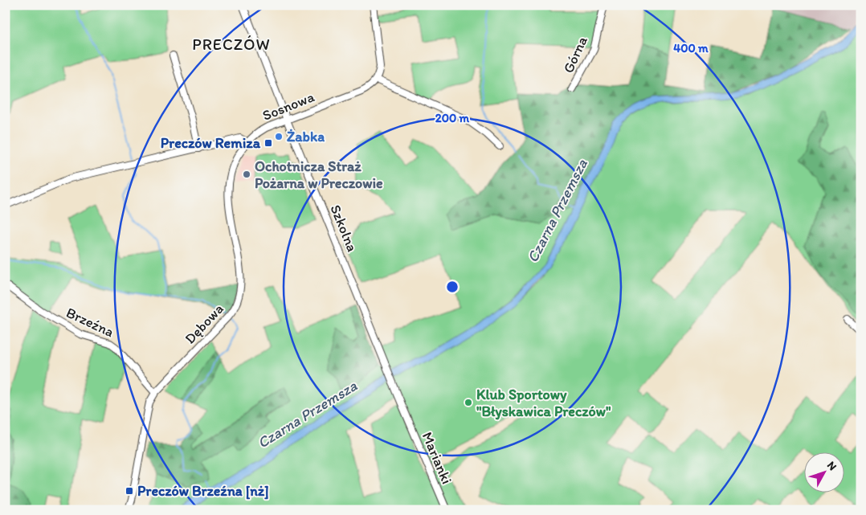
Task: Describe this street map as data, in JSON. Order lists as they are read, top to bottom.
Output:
{
  "streets": {
    "street": [
      "Górna",
      "Sosnowa",
      "Szkolna",
      "Brzeźna",
      "Dębowa",
      "Marianki"
    ]
  },
  "crossings": [
    ["Sosnowa", "Szkolna"],
    ["Sosnowa", "Dębowa"],
    ["Szkolna", "Marianki"],
    ["Brzeźna", "Dębowa"]
  ],
  "districts": ["PRECZÓW"],
  "water": ["Czarna Przemsza"],
  "places": {
    "other": ["Żabka", "Ochotnicza Straż Pożarna w Preczowie", "Klub Sportowy \"Błyskawica Preczów\""],
    "transit": ["Preczów Remiza", "Preczów Brzeźna [nż]"]
  },
  "north": "top right",
  "rings": ["400 m", "200 m"]
}
